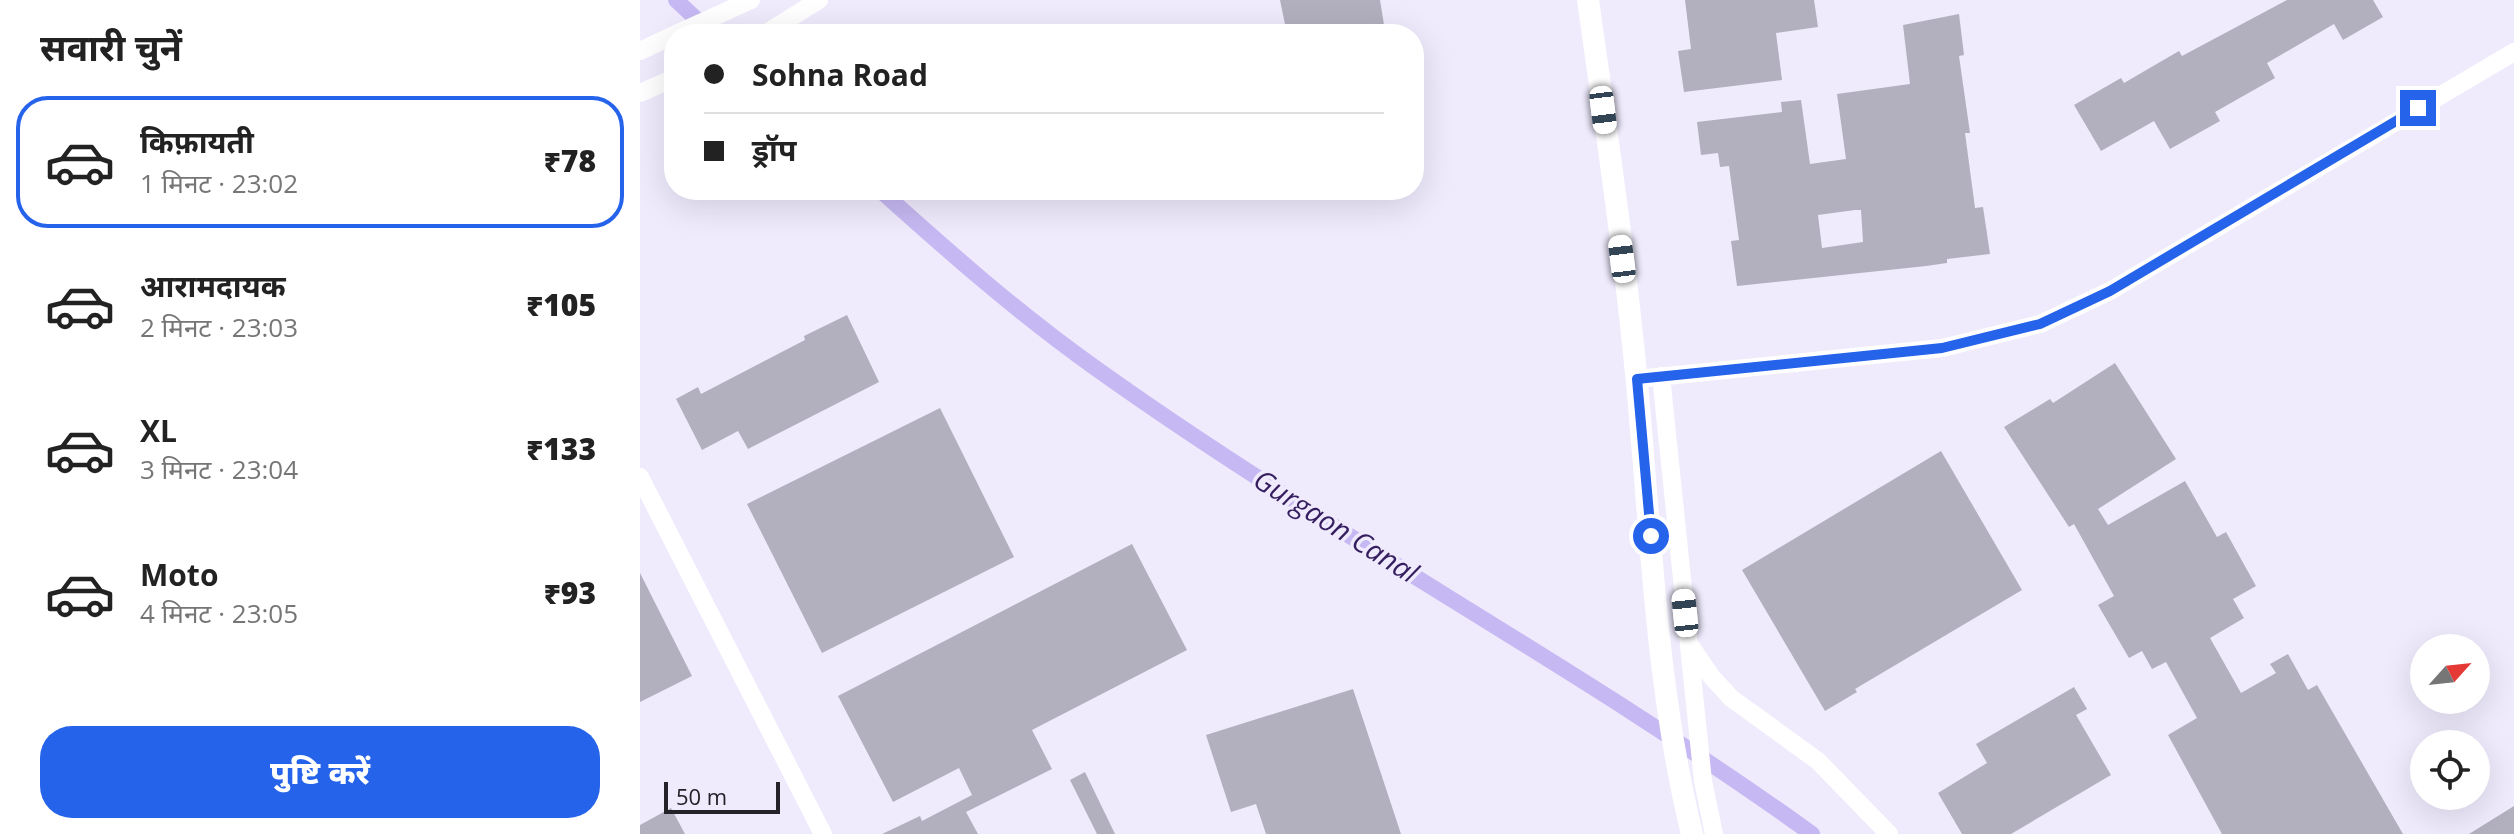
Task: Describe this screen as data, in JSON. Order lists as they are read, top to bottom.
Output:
{
  "water": ["Gurgaon Canal"],
  "scale_bar": "50 m",
  "north": "top right",
  "page": {
    "heading": "सवारी चुनें",
    "banner": ["Sohna Road", "ड्रॉप"],
    "list": [
      {
        "name": "किफ़ायती",
        "note": "1 मिनट · 23:02",
        "value": "₹78"
      },
      {
        "name": "आरामदायक",
        "note": "2 मिनट · 23:03",
        "value": "₹105"
      },
      {
        "name": "XL",
        "note": "3 मिनट · 23:04",
        "value": "₹133"
      },
      {
        "name": "Moto",
        "note": "4 मिनट · 23:05",
        "value": "₹93"
      }
    ],
    "buttons": "पुष्टि करें",
    "scale": "50 m"
  }
}
